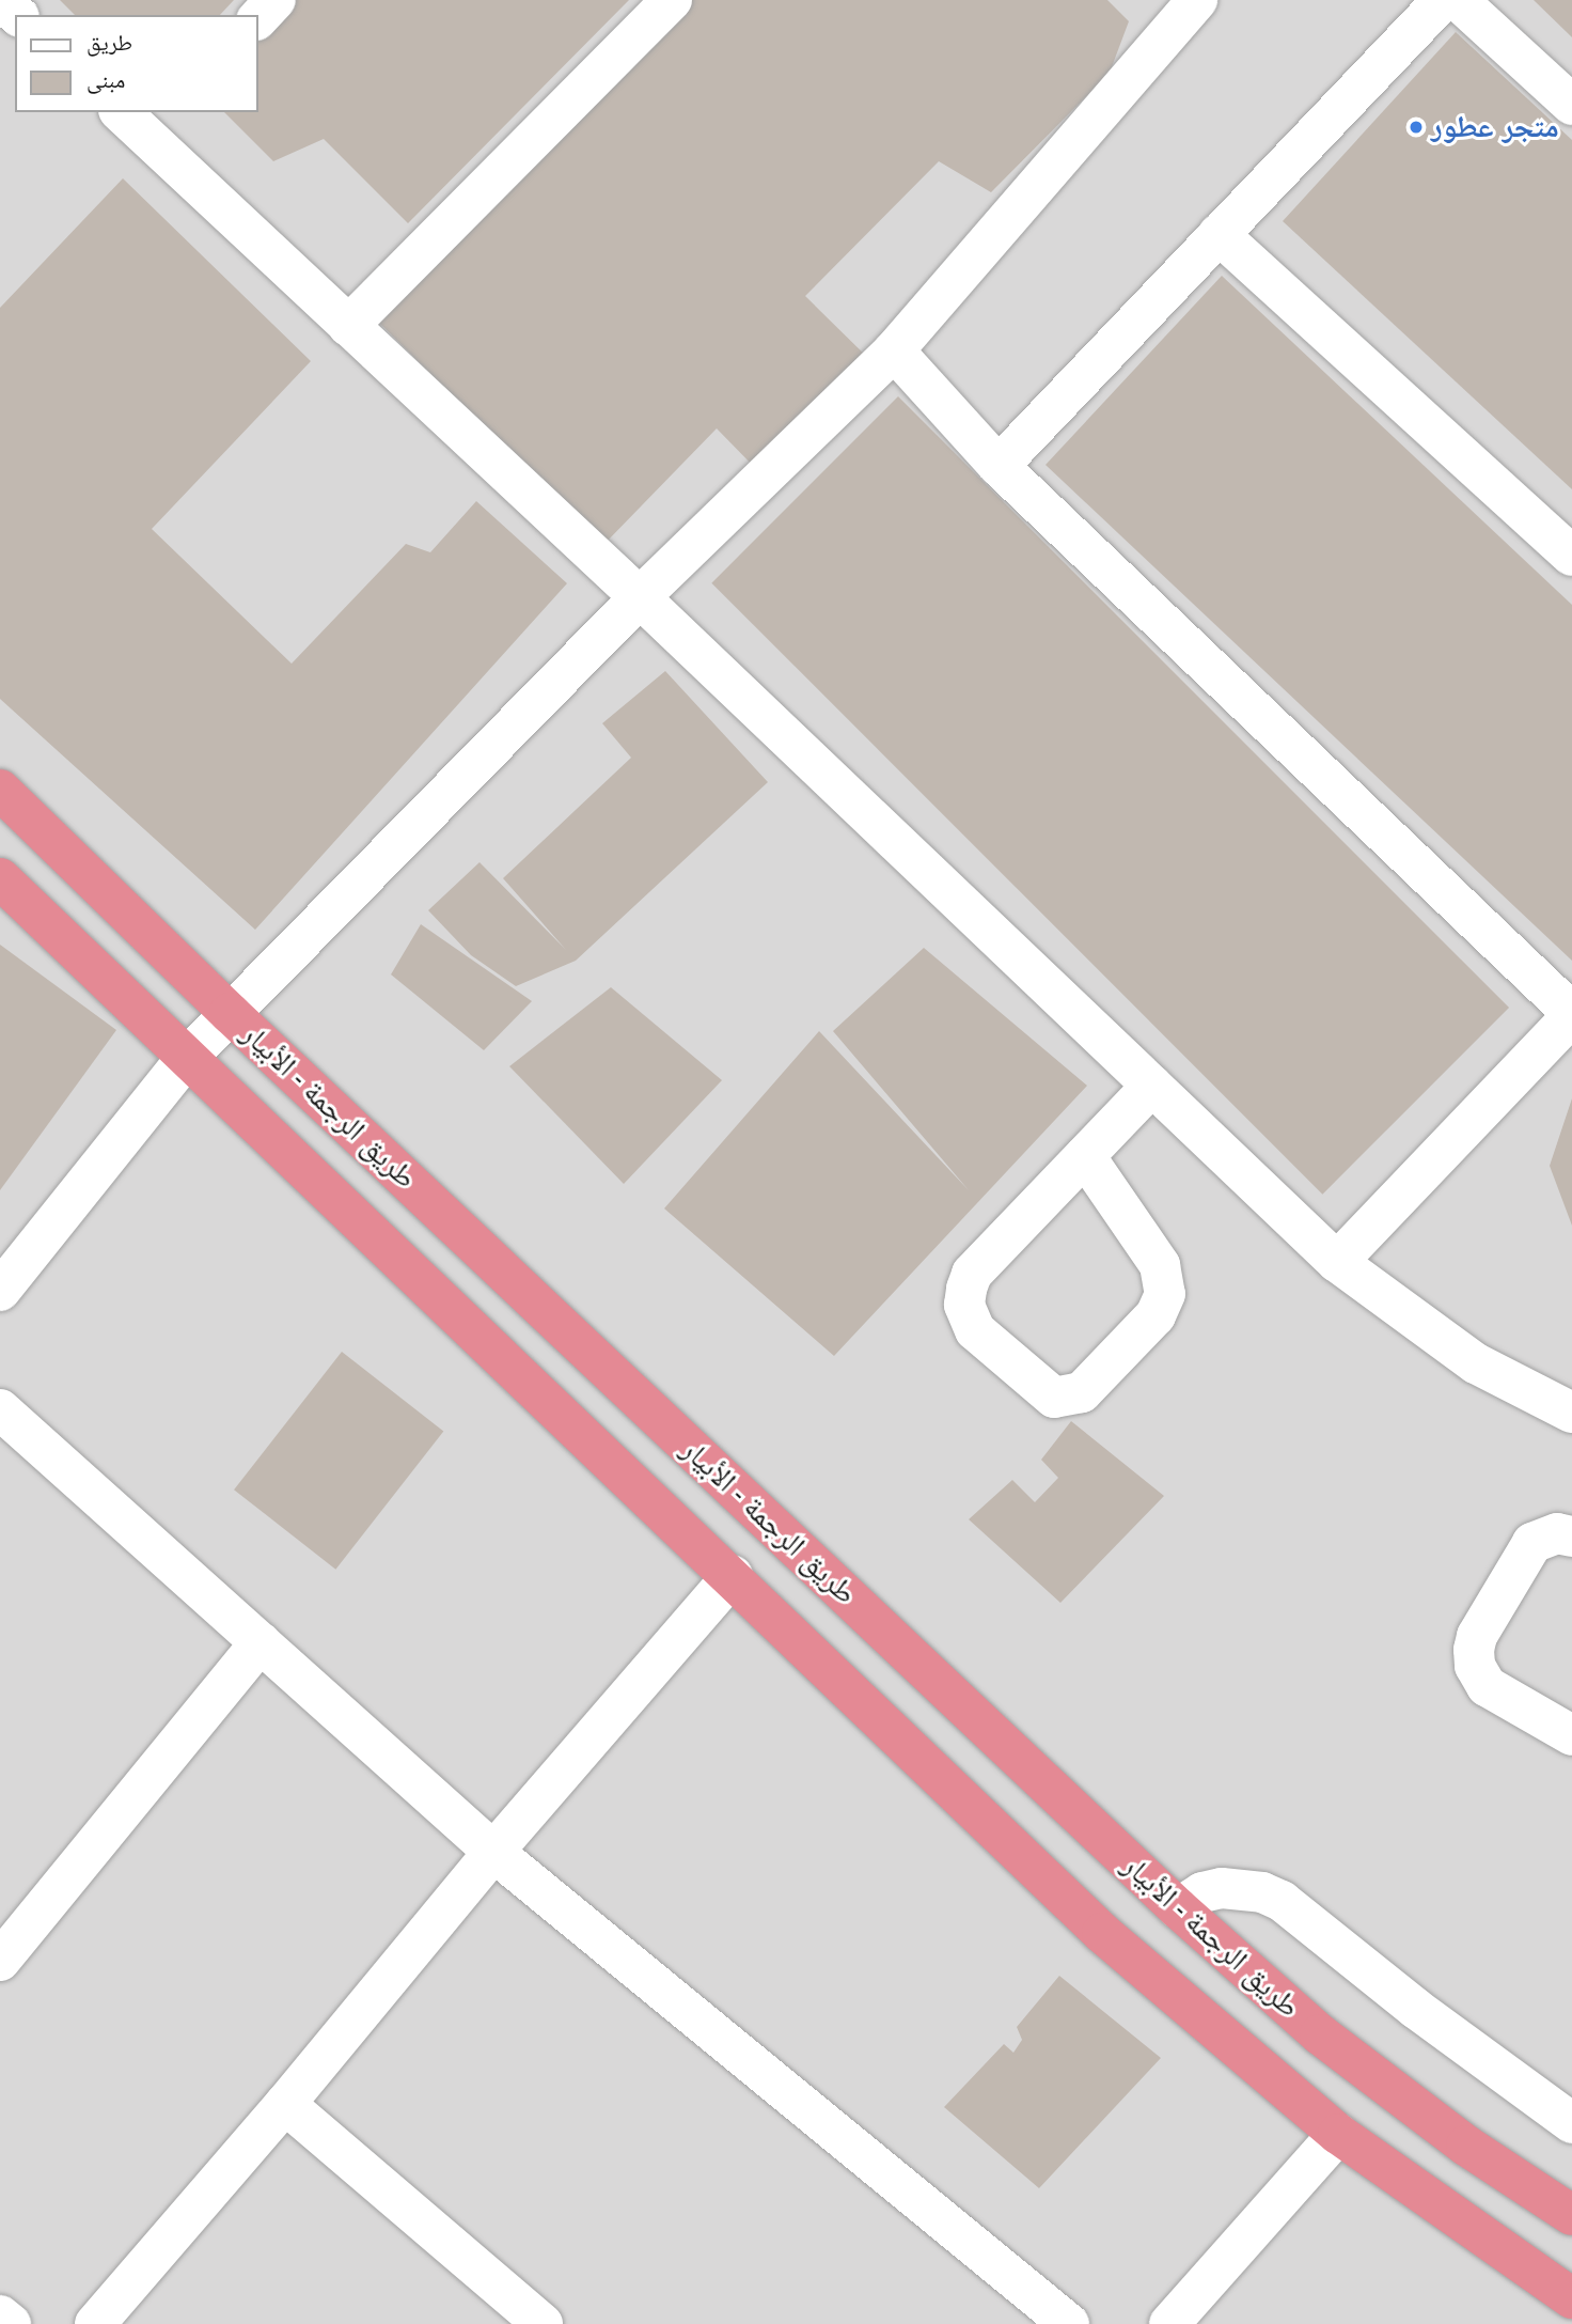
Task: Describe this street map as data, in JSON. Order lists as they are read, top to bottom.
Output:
{
  "streets": {
    "highway": ["طريق الرجمة - الأبيار"]
  },
  "places": ["متجر عطور"],
  "legend": ["طريق", "مبنى"]
}
